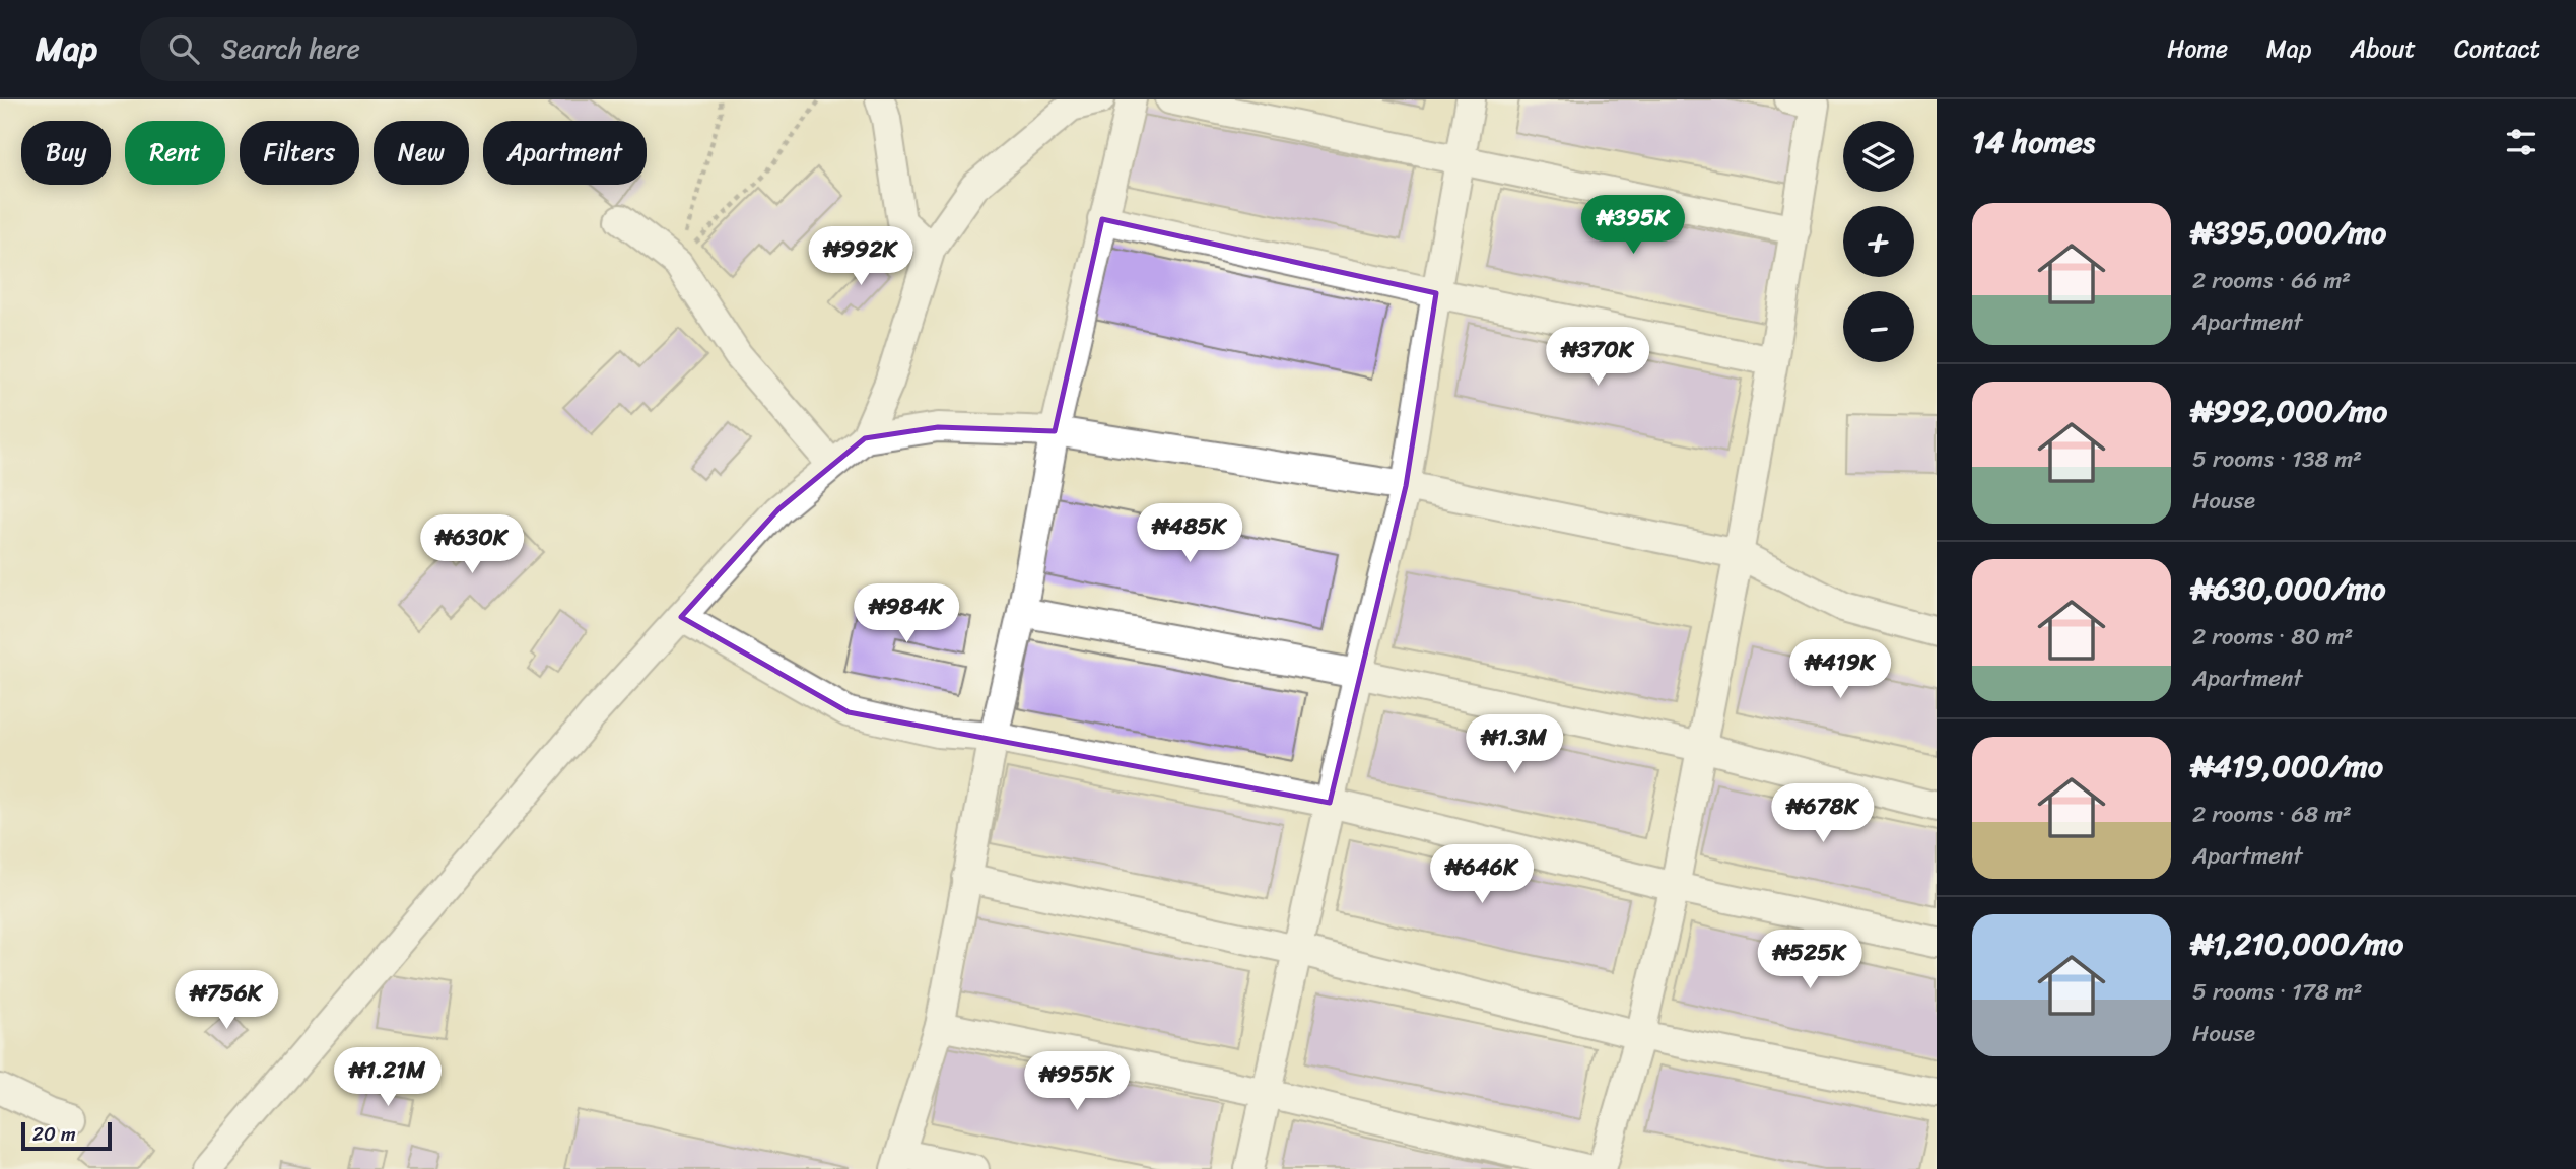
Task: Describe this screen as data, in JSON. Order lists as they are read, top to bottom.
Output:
{
  "scale_bar": "20 m",
  "page": {
    "header": "Map",
    "search": "Search here",
    "nav": [
      "Home",
      "Map",
      "About",
      "Contact"
    ],
    "heading": "14 homes",
    "map_buttons": ["+", "−"],
    "chip": [
      "Buy",
      "Rent",
      "Filters",
      "New",
      "Apartment"
    ],
    "list": [
      {
        "name": "₦395,000/mo",
        "note": "2 rooms · 66 m² · Apartment"
      },
      {
        "name": "₦992,000/mo",
        "note": "5 rooms · 138 m² · House"
      },
      {
        "name": "₦630,000/mo",
        "note": "2 rooms · 80 m² · Apartment"
      },
      {
        "name": "₦419,000/mo",
        "note": "2 rooms · 68 m² · Apartment"
      },
      {
        "name": "₦1,210,000/mo",
        "note": "5 rooms · 178 m² · House"
      }
    ],
    "price": [
      "₦395K",
      "₦992K",
      "₦370K",
      "₦485K",
      "₦630K",
      "₦984K",
      "₦419K",
      "₦1.3M",
      "₦678K",
      "₦646K",
      "₦525K",
      "₦756K",
      "₦1.21M",
      "₦955K"
    ],
    "scale": "20 m"
  }
}
